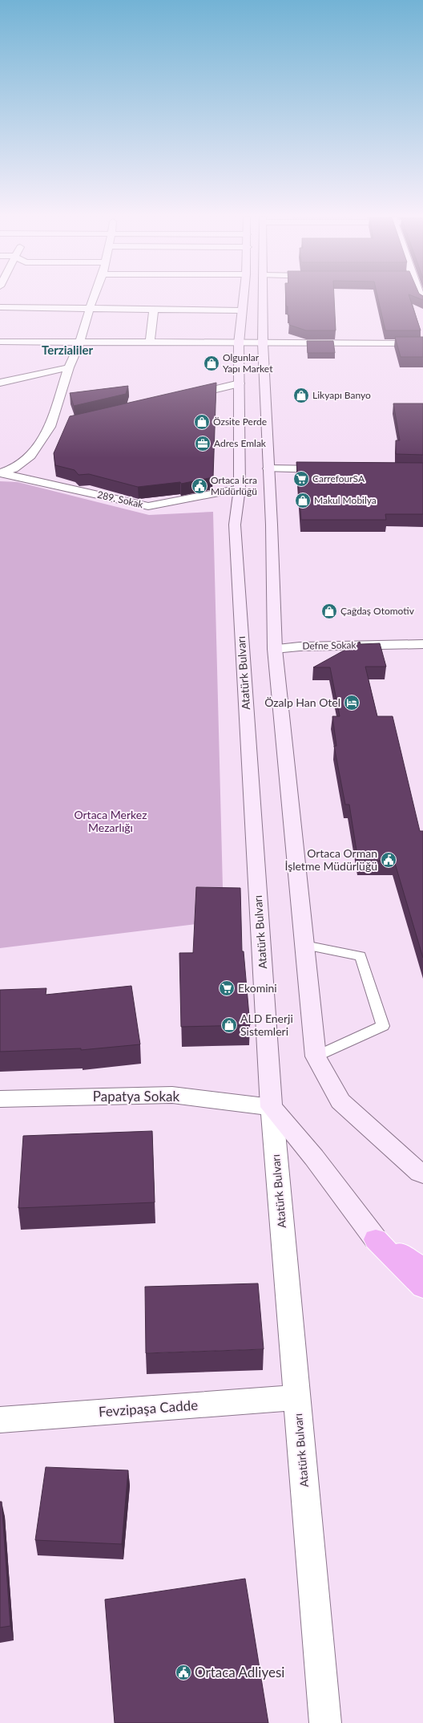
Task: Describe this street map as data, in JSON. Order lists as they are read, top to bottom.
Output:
{
  "streets": {
    "main road": ["Atatürk Bulvarı"],
    "street": [
      "289. Sokak",
      "Defne Sokak",
      "Papatya Sokak",
      "Fevzipaşa Cadde"
    ]
  },
  "crossings": [
    ["289. Sokak", "Atatürk Bulvarı"],
    ["Atatürk Bulvarı", "Papatya Sokak"],
    ["Atatürk Bulvarı", "Fevzipaşa Cadde"]
  ],
  "districts": ["Terzialiler"],
  "parks": ["Ortaca Merkez Mezarlığı"],
  "places": {
    "shop": [
      "Olgunlar Yapı Market",
      "Likyapı Banyo",
      "Özsite Perde",
      "Makul Mobilya",
      "Çağdaş Otomotiv",
      "ALD Enerji Sistemleri"
    ],
    "office": ["Adres Emlak"],
    "supermarket": ["CarrefourSA", "Ekomini"],
    "public building": ["Ortaca İcra Müdürlüğü", "Ortaca Orman İşletme Müdürlüğü", "Ortaca Adliyesi"],
    "hotel": ["Özalp Han Otel"]
  }
}
